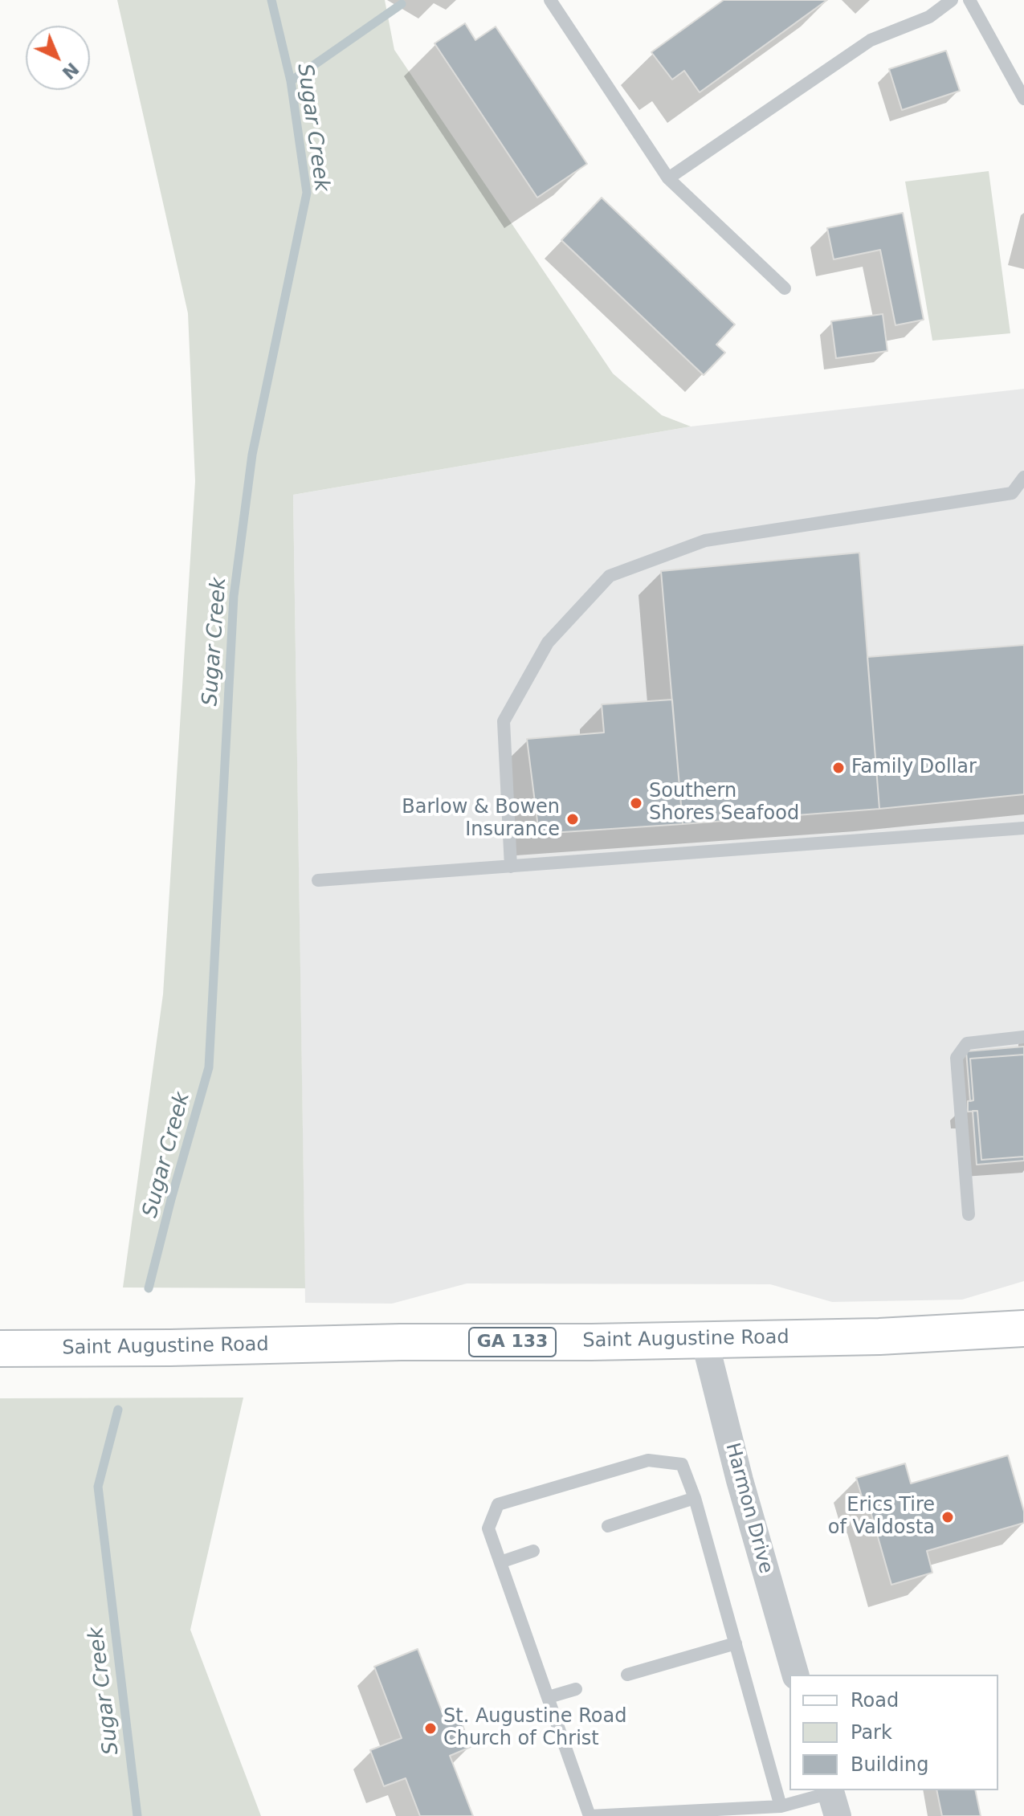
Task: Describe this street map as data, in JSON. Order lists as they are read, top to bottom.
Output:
{
  "streets": {
    "main road": ["Saint Augustine Road", "GA 133"],
    "street": ["Harmon Drive"]
  },
  "crossings": [
    ["Saint Augustine Road", "Harmon Drive"]
  ],
  "water": ["Sugar Creek"],
  "places": [
    "Family Dollar",
    "Southern Shores Seafood",
    "Barlow & Bowen Insurance",
    "Erics Tire of Valdosta",
    "St. Augustine Road Church of Christ"
  ],
  "legend": ["Road", "Park", "Building"],
  "north": "bottom right"
}
